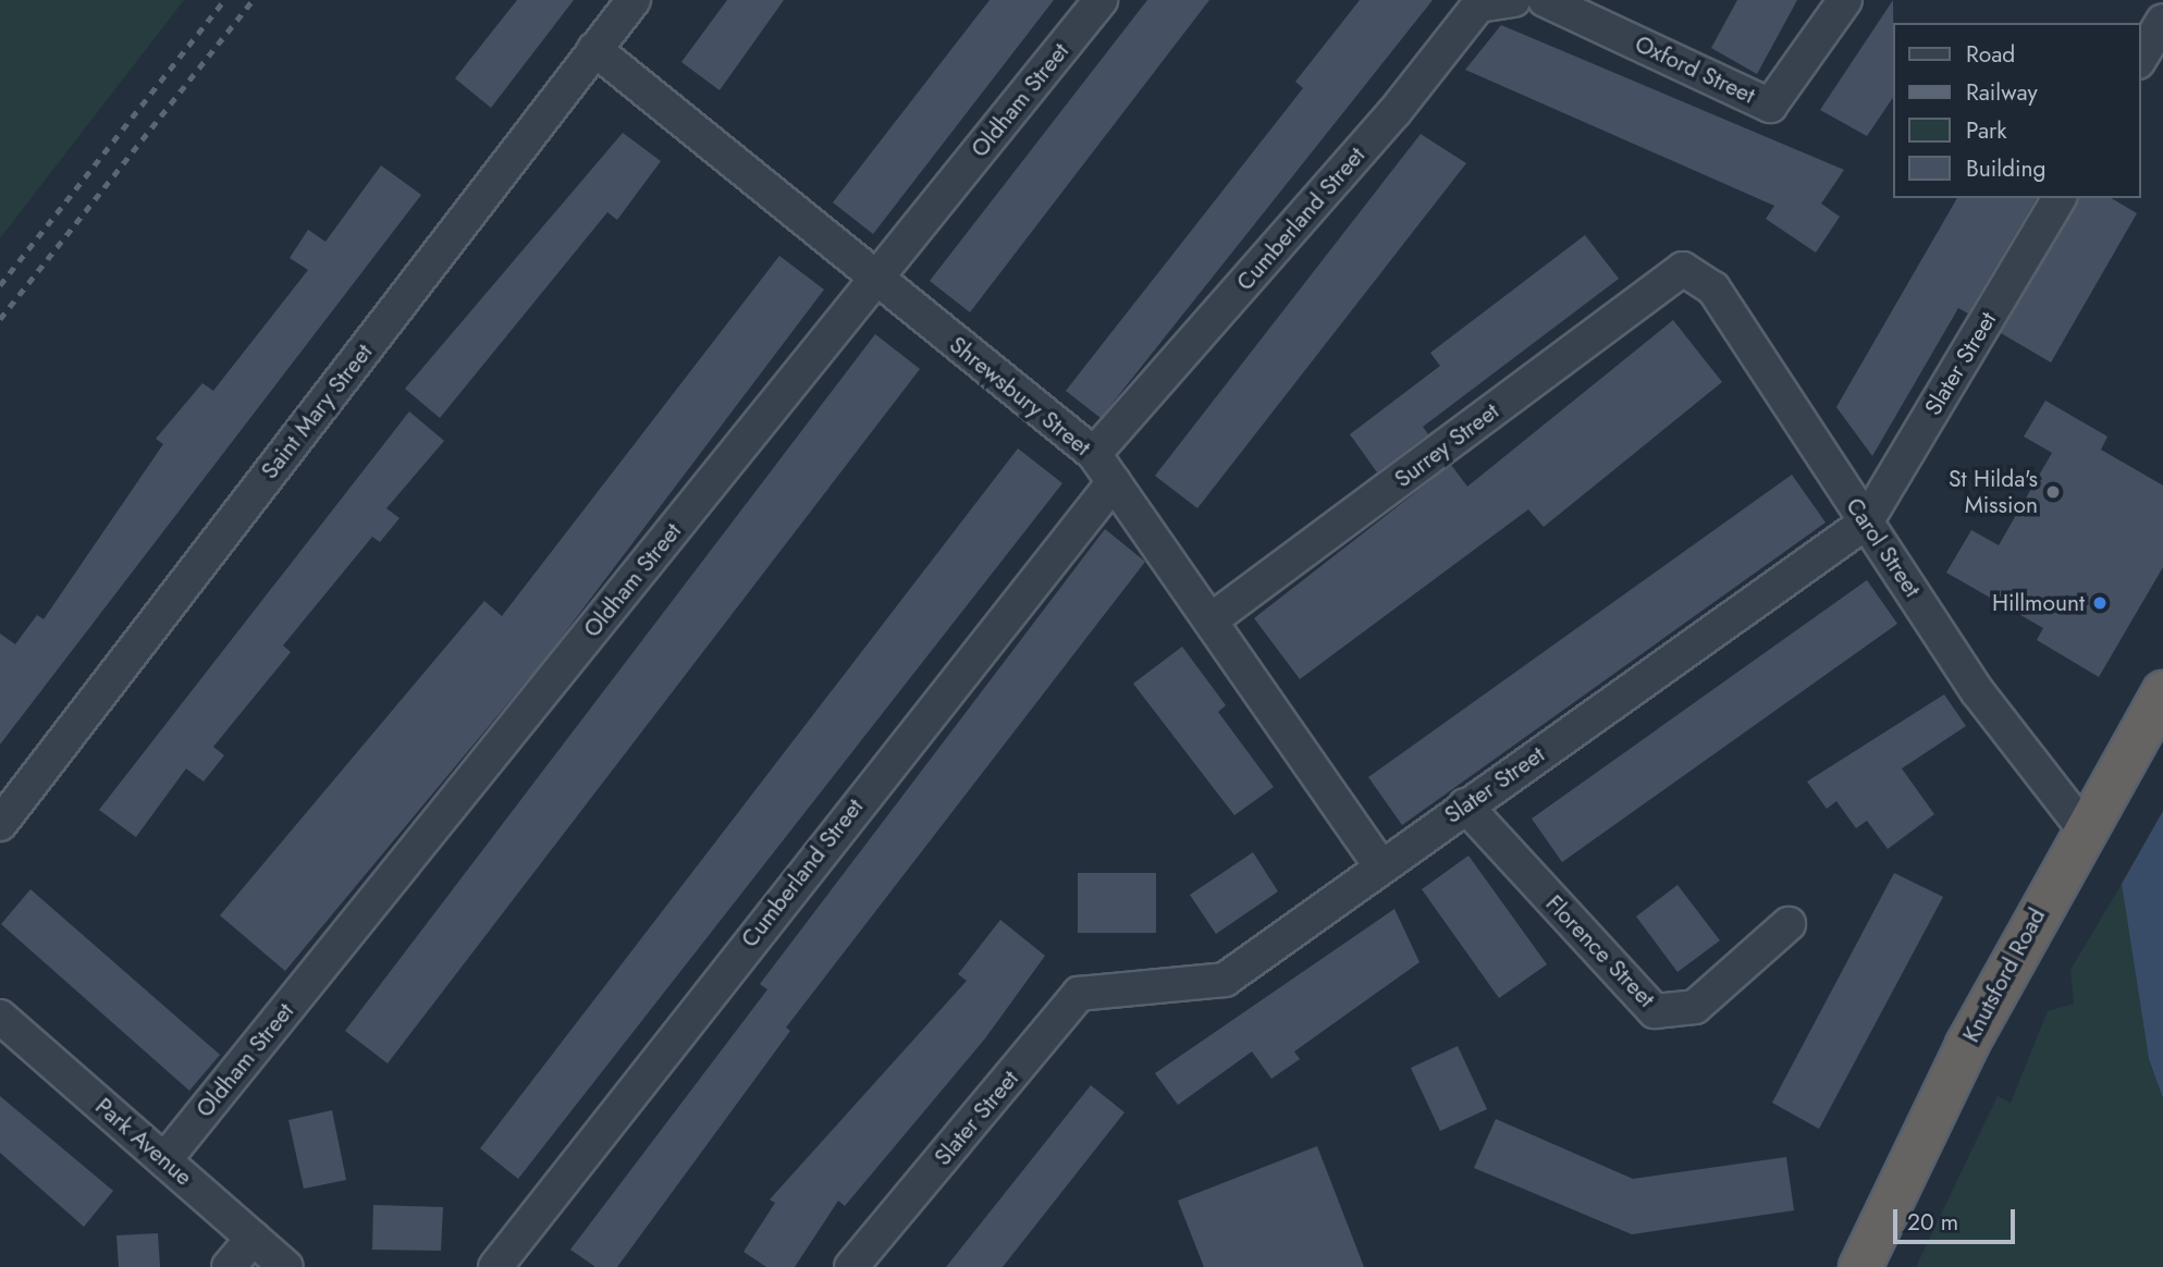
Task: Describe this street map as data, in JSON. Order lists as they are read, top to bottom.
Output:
{
  "streets": {
    "highway": ["Knutsford Road"],
    "street": [
      "Oxford Street",
      "Oldham Street",
      "Cumberland Street",
      "Slater Street",
      "Shrewsbury Street",
      "Saint Mary Street",
      "Surrey Street",
      "Carol Street",
      "Florence Street",
      "Park Avenue"
    ]
  },
  "crossings": [
    ["Oldham Street", "Shrewsbury Street"],
    ["Oldham Street", "Park Avenue"],
    ["Cumberland Street", "Shrewsbury Street"],
    ["Slater Street", "Shrewsbury Street"],
    ["Slater Street", "Carol Street"],
    ["Slater Street", "Florence Street"],
    ["Shrewsbury Street", "Saint Mary Street"],
    ["Shrewsbury Street", "Surrey Street"],
    ["Surrey Street", "Carol Street"],
    ["Carol Street", "Knutsford Road"]
  ],
  "places": ["St Hilda's Mission", "Hillmount"],
  "legend": [
    "Road",
    "Railway",
    "Park",
    "Building"
  ],
  "scale_bar": "20 m"
}
